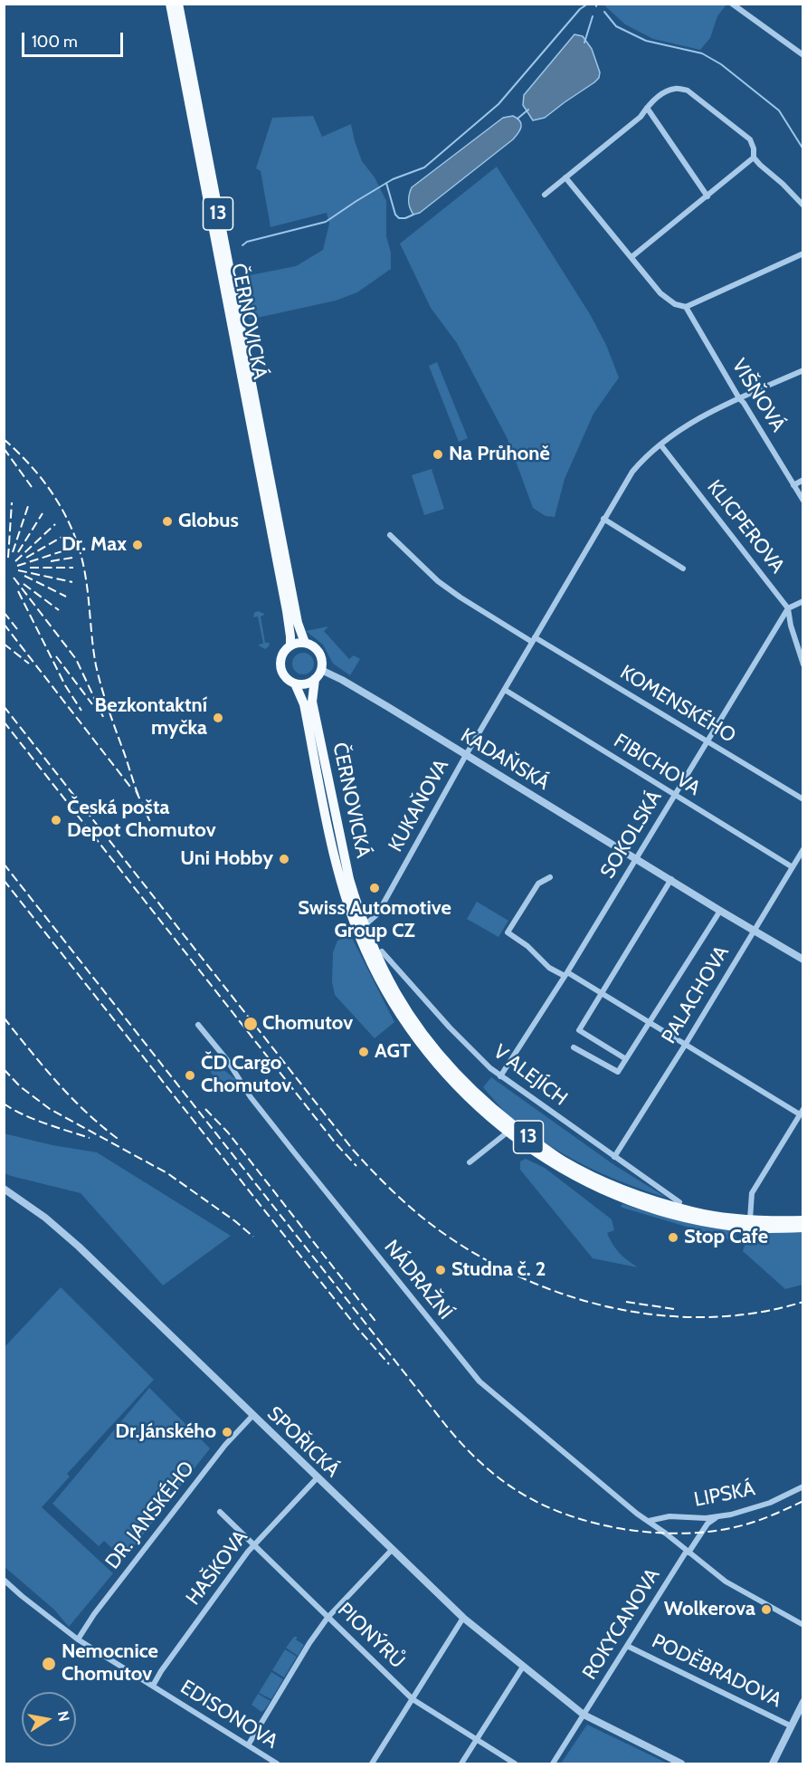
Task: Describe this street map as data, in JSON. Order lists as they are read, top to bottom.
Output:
{
  "streets": {
    "highway": ["13", "ČERNOVICKÁ"],
    "street": [
      "VIŠŇOVÁ",
      "KLICPEROVA",
      "KOMENSKÉHO",
      "KADAŇSKÁ",
      "FIBICHOVA",
      "KUKAŇOVA",
      "SOKOLSKÁ",
      "PALACHOVA",
      "V ALEJÍCH",
      "NÁDRAŽNÍ",
      "SPOŘICKÁ",
      "LIPSKÁ",
      "DR. JANSKÉHO",
      "HAŠKOVA",
      "ROKYCANOVA",
      "PIONÝRŮ",
      "PODĚBRADOVA",
      "EDISONOVA"
    ]
  },
  "crossings": [
    ["13", "ČERNOVICKÁ"],
    ["13", "KUKAŇOVA"],
    ["ČERNOVICKÁ", "KADAŇSKÁ"],
    ["ČERNOVICKÁ", "KUKAŇOVA"],
    ["KLICPEROVA", "SOKOLSKÁ"],
    ["KOMENSKÉHO", "SOKOLSKÁ"],
    ["KADAŇSKÁ", "KUKAŇOVA"],
    ["KADAŇSKÁ", "SOKOLSKÁ"],
    ["KADAŇSKÁ", "PALACHOVA"],
    ["FIBICHOVA", "SOKOLSKÁ"],
    ["FIBICHOVA", "PALACHOVA"],
    ["SOKOLSKÁ", "V ALEJÍCH"],
    ["PALACHOVA", "V ALEJÍCH"],
    ["NÁDRAŽNÍ", "LIPSKÁ"],
    ["SPOŘICKÁ", "DR. JANSKÉHO"],
    ["SPOŘICKÁ", "HAŠKOVA"],
    ["SPOŘICKÁ", "ROKYCANOVA"],
    ["LIPSKÁ", "ROKYCANOVA"],
    ["DR. JANSKÉHO", "EDISONOVA"],
    ["HAŠKOVA", "PIONÝRŮ"],
    ["HAŠKOVA", "EDISONOVA"],
    ["ROKYCANOVA", "PODĚBRADOVA"]
  ],
  "places": [
    "Na Průhoně",
    "Globus",
    "Dr. Max",
    "Bezkontaktní myčka",
    "Česká pošta Depot Chomutov",
    "Uni Hobby",
    "Swiss Automotive Group CZ",
    "Chomutov",
    "AGT",
    "ČD Cargo Chomutov",
    "Stop Cafe",
    "Studna č. 2",
    "Dr.Jánského",
    "Wolkerova",
    "Nemocnice Chomutov"
  ],
  "scale_bar": "100 m",
  "north": "right"
}
